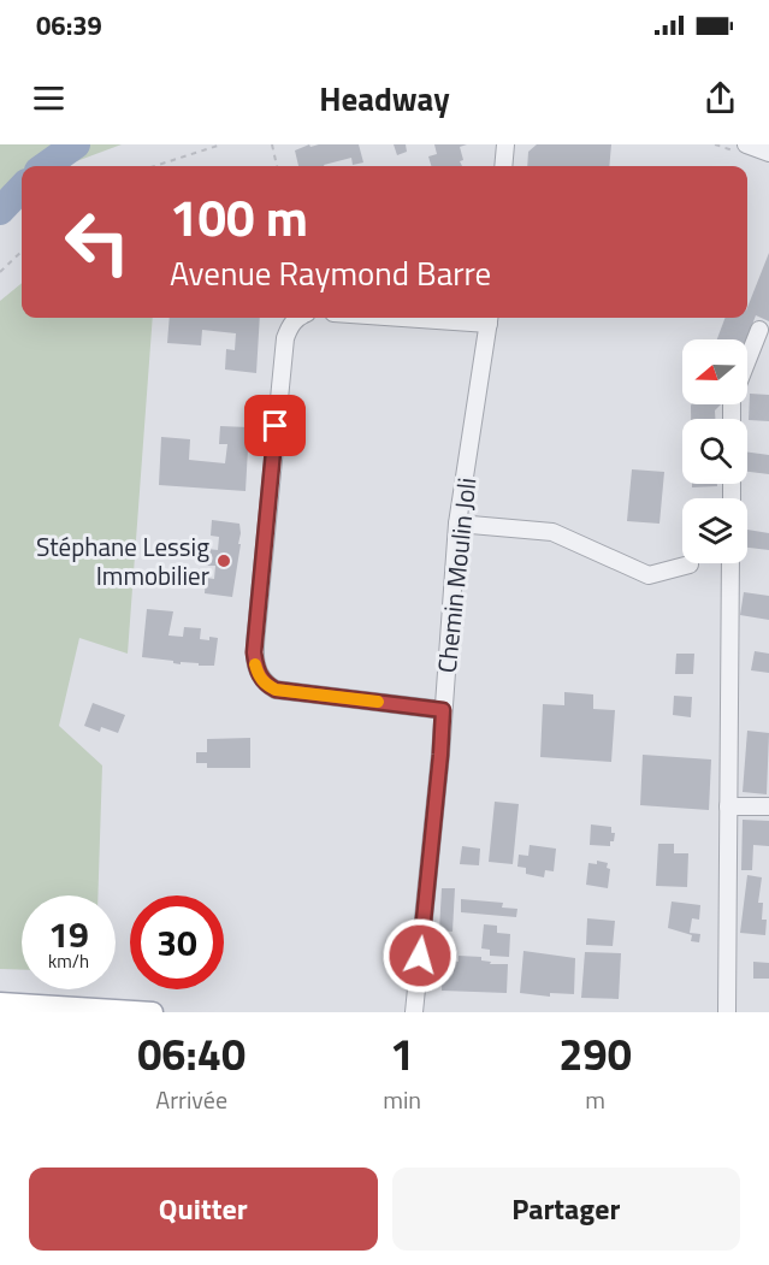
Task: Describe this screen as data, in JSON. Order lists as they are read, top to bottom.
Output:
{
  "streets": {
    "street": ["Chemin Moulin Joli"]
  },
  "places": ["Stéphane Lessig Immobilier"],
  "north": "left",
  "page": {
    "status": "06:39",
    "header": "Headway",
    "turn": ["100 m", "Avenue Raymond Barre"],
    "speed": "19 km/h",
    "limit": "30",
    "eta": [
      "06:40",
      "Arrivée",
      "1",
      "min",
      "290",
      "m"
    ],
    "buttons": ["Quitter", "Partager"]
  }
}
